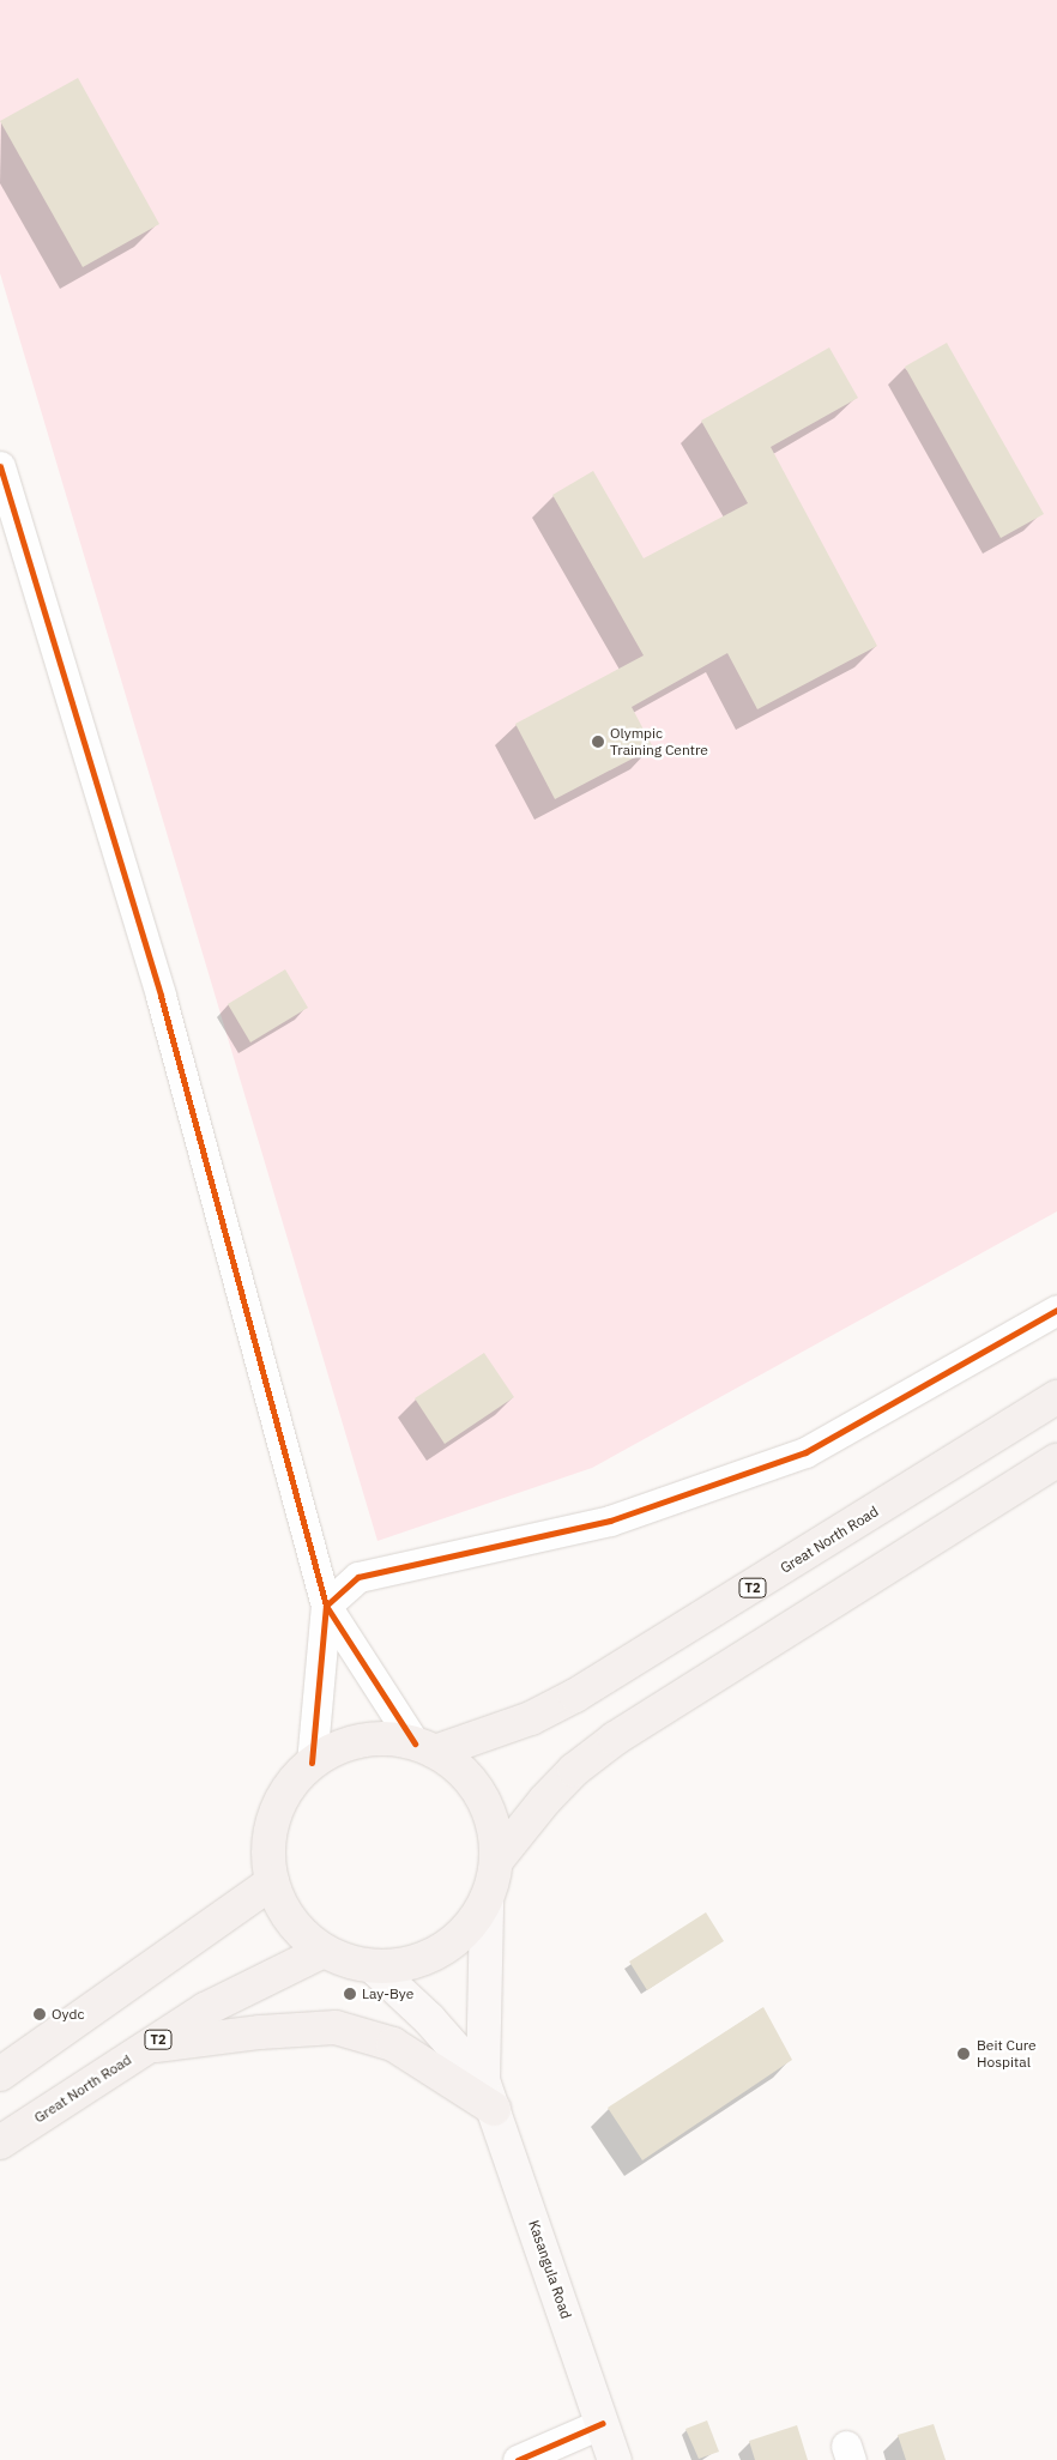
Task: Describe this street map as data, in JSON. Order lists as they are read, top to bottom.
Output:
{
  "streets": {
    "main road": ["Great North Road", "T2", "Kasangula Road"]
  },
  "crossings": [
    ["Great North Road", "T2"],
    ["T2", "Kasangula Road"]
  ],
  "places": [
    "Olympic Training Centre",
    "Lay-Bye",
    "Oydc",
    "Beit Cure Hospital"
  ]
}
